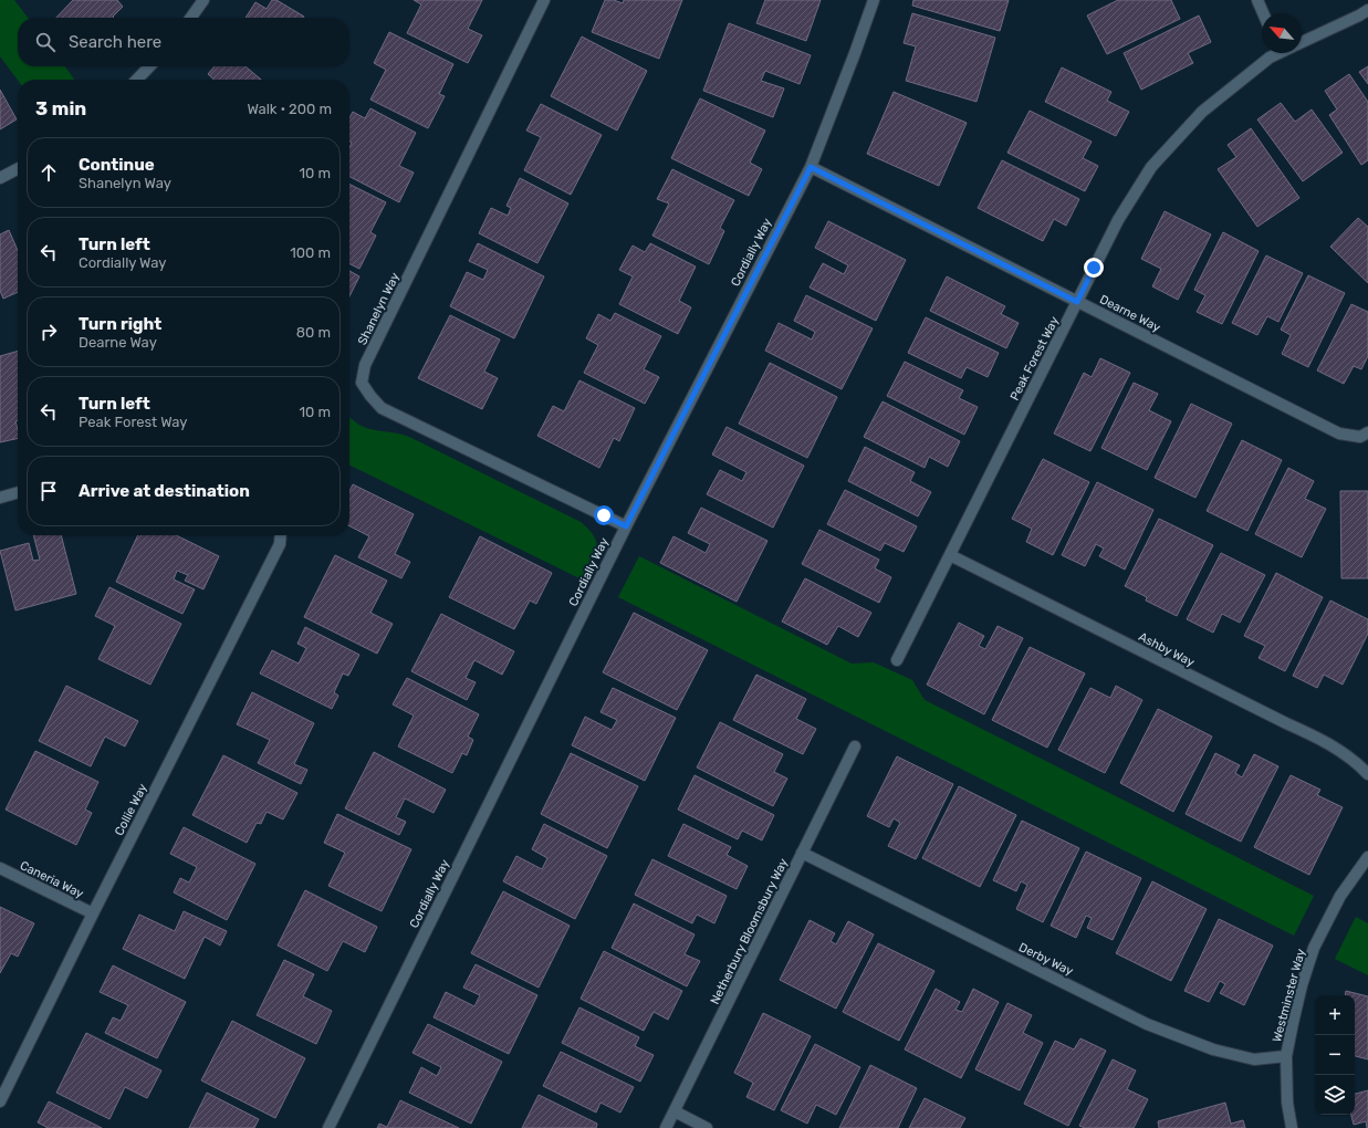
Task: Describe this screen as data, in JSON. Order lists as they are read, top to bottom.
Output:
{
  "streets": {
    "street": [
      "Cordially Way",
      "Shanelyn Way",
      "Dearne Way",
      "Peak Forest Way",
      "Ashby Way",
      "Collie Way",
      "Caneria Way",
      "Netherbury Bloomsbury Way",
      "Derby Way",
      "Westminster Way"
    ]
  },
  "crossings": [
    ["Cordially Way", "Shanelyn Way"],
    ["Cordially Way", "Dearne Way"],
    ["Dearne Way", "Peak Forest Way"],
    ["Peak Forest Way", "Ashby Way"],
    ["Collie Way", "Caneria Way"],
    ["Netherbury Bloomsbury Way", "Derby Way"],
    ["Derby Way", "Westminster Way"]
  ],
  "north": "top left",
  "page": {
    "search": "Search here",
    "heading": ["3 min", "Walk · 200 m"],
    "list": [
      ["Continue", "Shanelyn Way", "10 m"],
      ["Turn left", "Cordially Way", "100 m"],
      ["Turn right", "Dearne Way", "80 m"],
      ["Turn left", "Peak Forest Way", "10 m"],
      "Arrive at destination"
    ],
    "map_buttons": ["+", "−"]
  }
}
